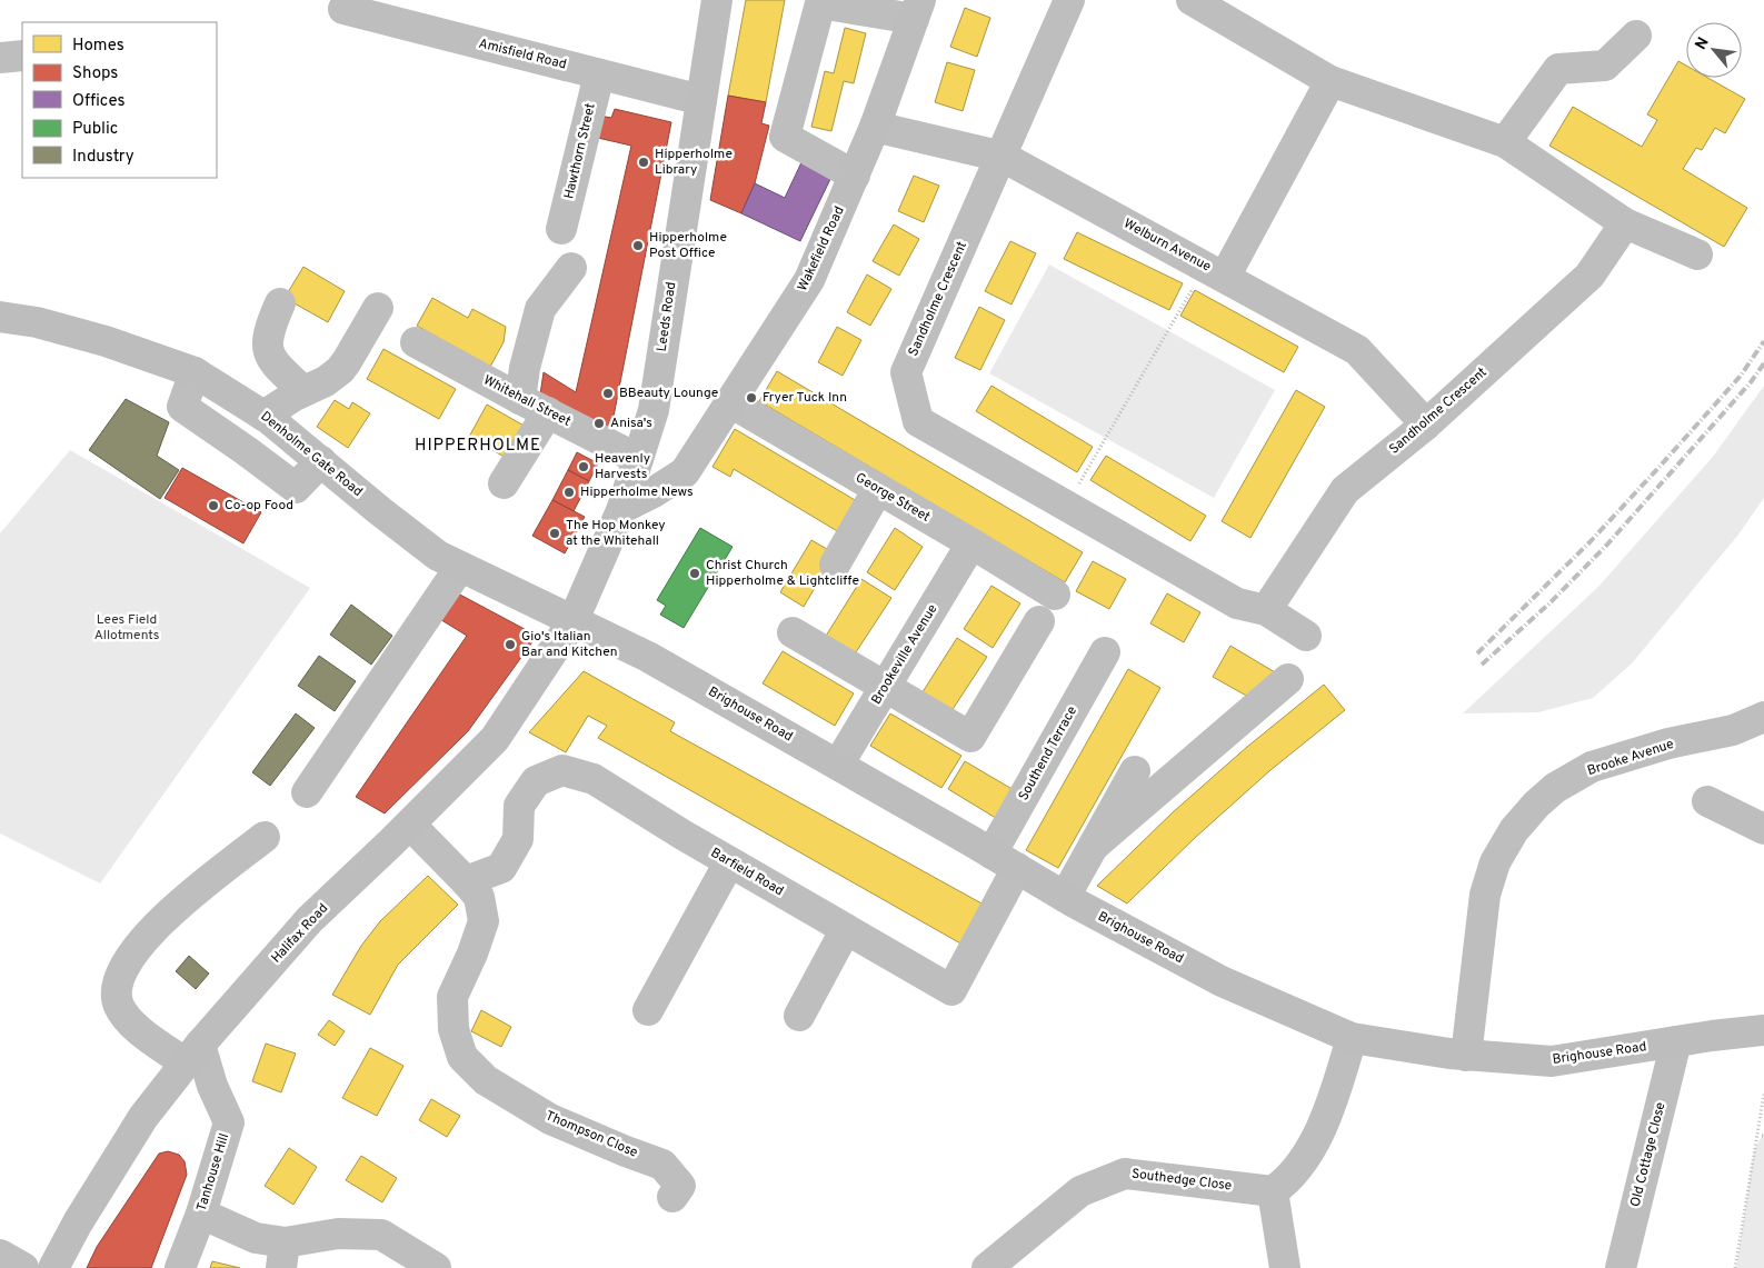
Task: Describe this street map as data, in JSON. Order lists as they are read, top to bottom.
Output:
{
  "streets": {
    "main road": [
      "Wakefield Road",
      "Leeds Road",
      "Denholme Gate Road",
      "Brighouse Road",
      "Halifax Road"
    ],
    "street": [
      "Amisfield Road",
      "Hawthorn Street",
      "Welburn Avenue",
      "Sandholme Crescent",
      "Whitehall Street",
      "George Street",
      "Brookeville Avenue",
      "Southend Terrace",
      "Brooke Avenue",
      "Barfield Road",
      "Thompson Close",
      "Old Cottage Close",
      "Tanhouse Hill",
      "Southedge Close"
    ]
  },
  "crossings": [
    ["Amisfield Road", "Hawthorn Street"],
    ["Amisfield Road", "Leeds Road"],
    ["Welburn Avenue", "Wakefield Road"],
    ["Welburn Avenue", "Sandholme Crescent"],
    ["Wakefield Road", "Leeds Road"],
    ["Wakefield Road", "George Street"],
    ["Leeds Road", "Whitehall Street"],
    ["Leeds Road", "Denholme Gate Road"],
    ["Leeds Road", "Brighouse Road"],
    ["Leeds Road", "Halifax Road"],
    ["Denholme Gate Road", "Brighouse Road"],
    ["Denholme Gate Road", "Halifax Road"],
    ["George Street", "Brookeville Avenue"],
    ["Brookeville Avenue", "Brighouse Road"],
    ["Brighouse Road", "Southend Terrace"],
    ["Brighouse Road", "Brooke Avenue"],
    ["Brighouse Road", "Barfield Road"],
    ["Brighouse Road", "Halifax Road"],
    ["Brighouse Road", "Old Cottage Close"],
    ["Southend Terrace", "Barfield Road"],
    ["Barfield Road", "Thompson Close"],
    ["Halifax Road", "Thompson Close"],
    ["Halifax Road", "Tanhouse Hill"]
  ],
  "districts": ["HIPPERHOLME"],
  "parks": ["Lees Field Allotments"],
  "places": [
    "Hipperholme Library",
    "Hipperholme Post Office",
    "BBeauty Lounge",
    "Fryer Tuck Inn",
    "Anisa's",
    "Heavenly Harvests",
    "Hipperholme News",
    "Co-op Food",
    "The Hop Monkey at the Whitehall",
    "Christ Church Hipperholme & Lightcliffe",
    "Gio's Italian Bar and Kitchen"
  ],
  "legend": [
    "Homes",
    "Shops",
    "Offices",
    "Public",
    "Industry"
  ],
  "north": "top left"
}
